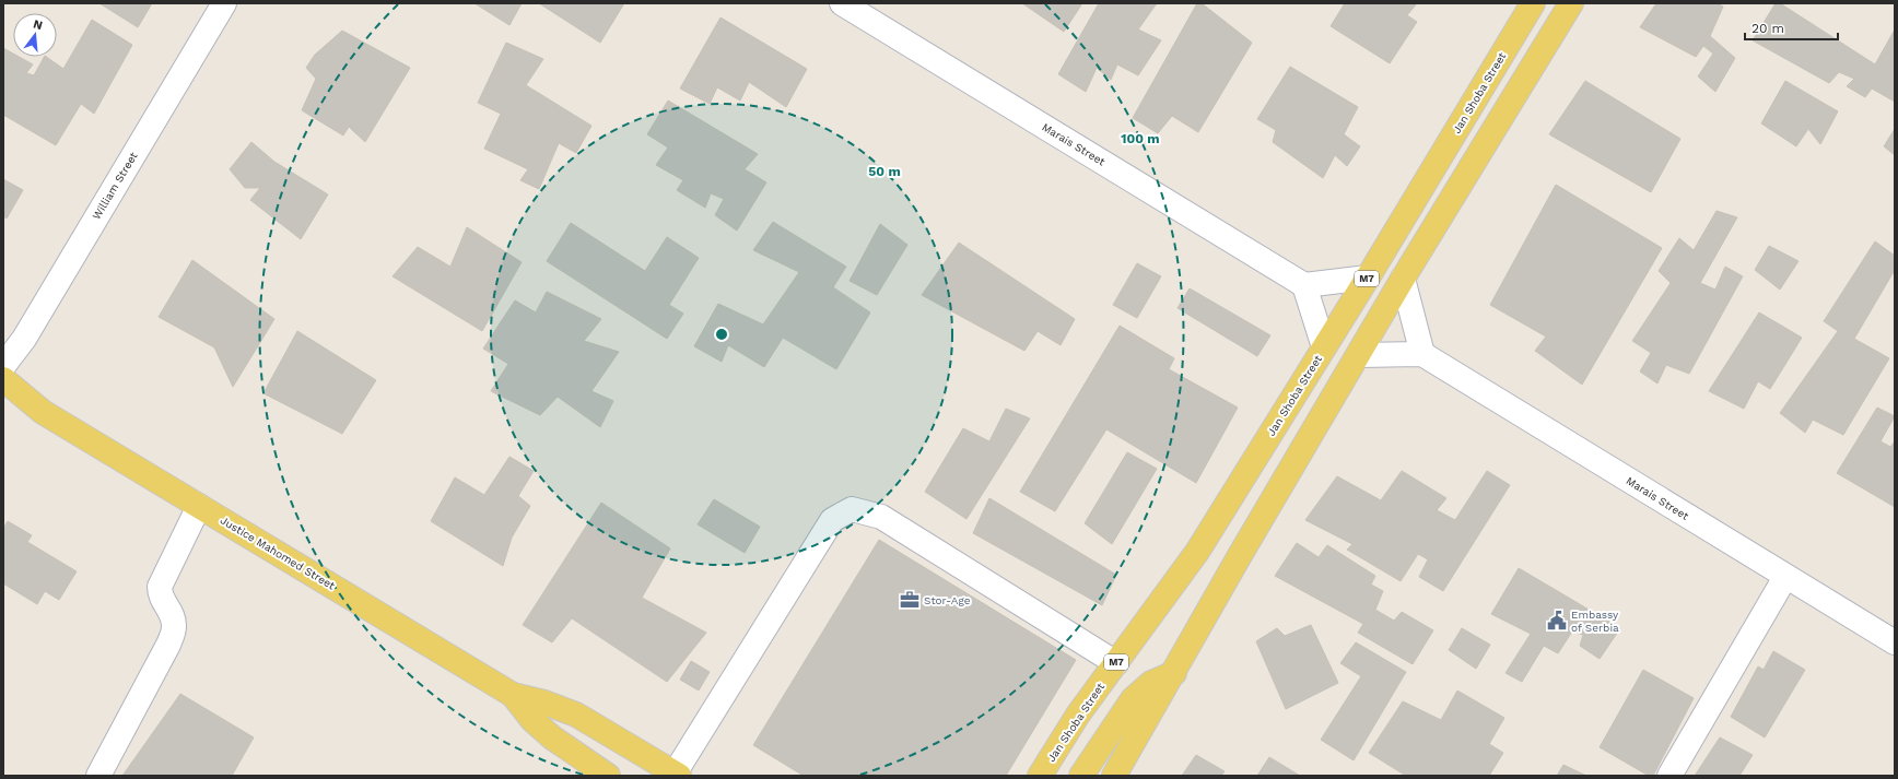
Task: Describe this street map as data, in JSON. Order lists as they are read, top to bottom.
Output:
{
  "streets": {
    "main road": ["Jan Shoba Street", "M7", "Justice Mahomed Street"],
    "street": ["Marais Street", "William Street"]
  },
  "places": {
    "office": ["Stor-Age"],
    "public building": ["Embassy of Serbia"]
  },
  "scale_bar": "20 m",
  "north": "top",
  "rings": ["100 m", "50 m"]
}
